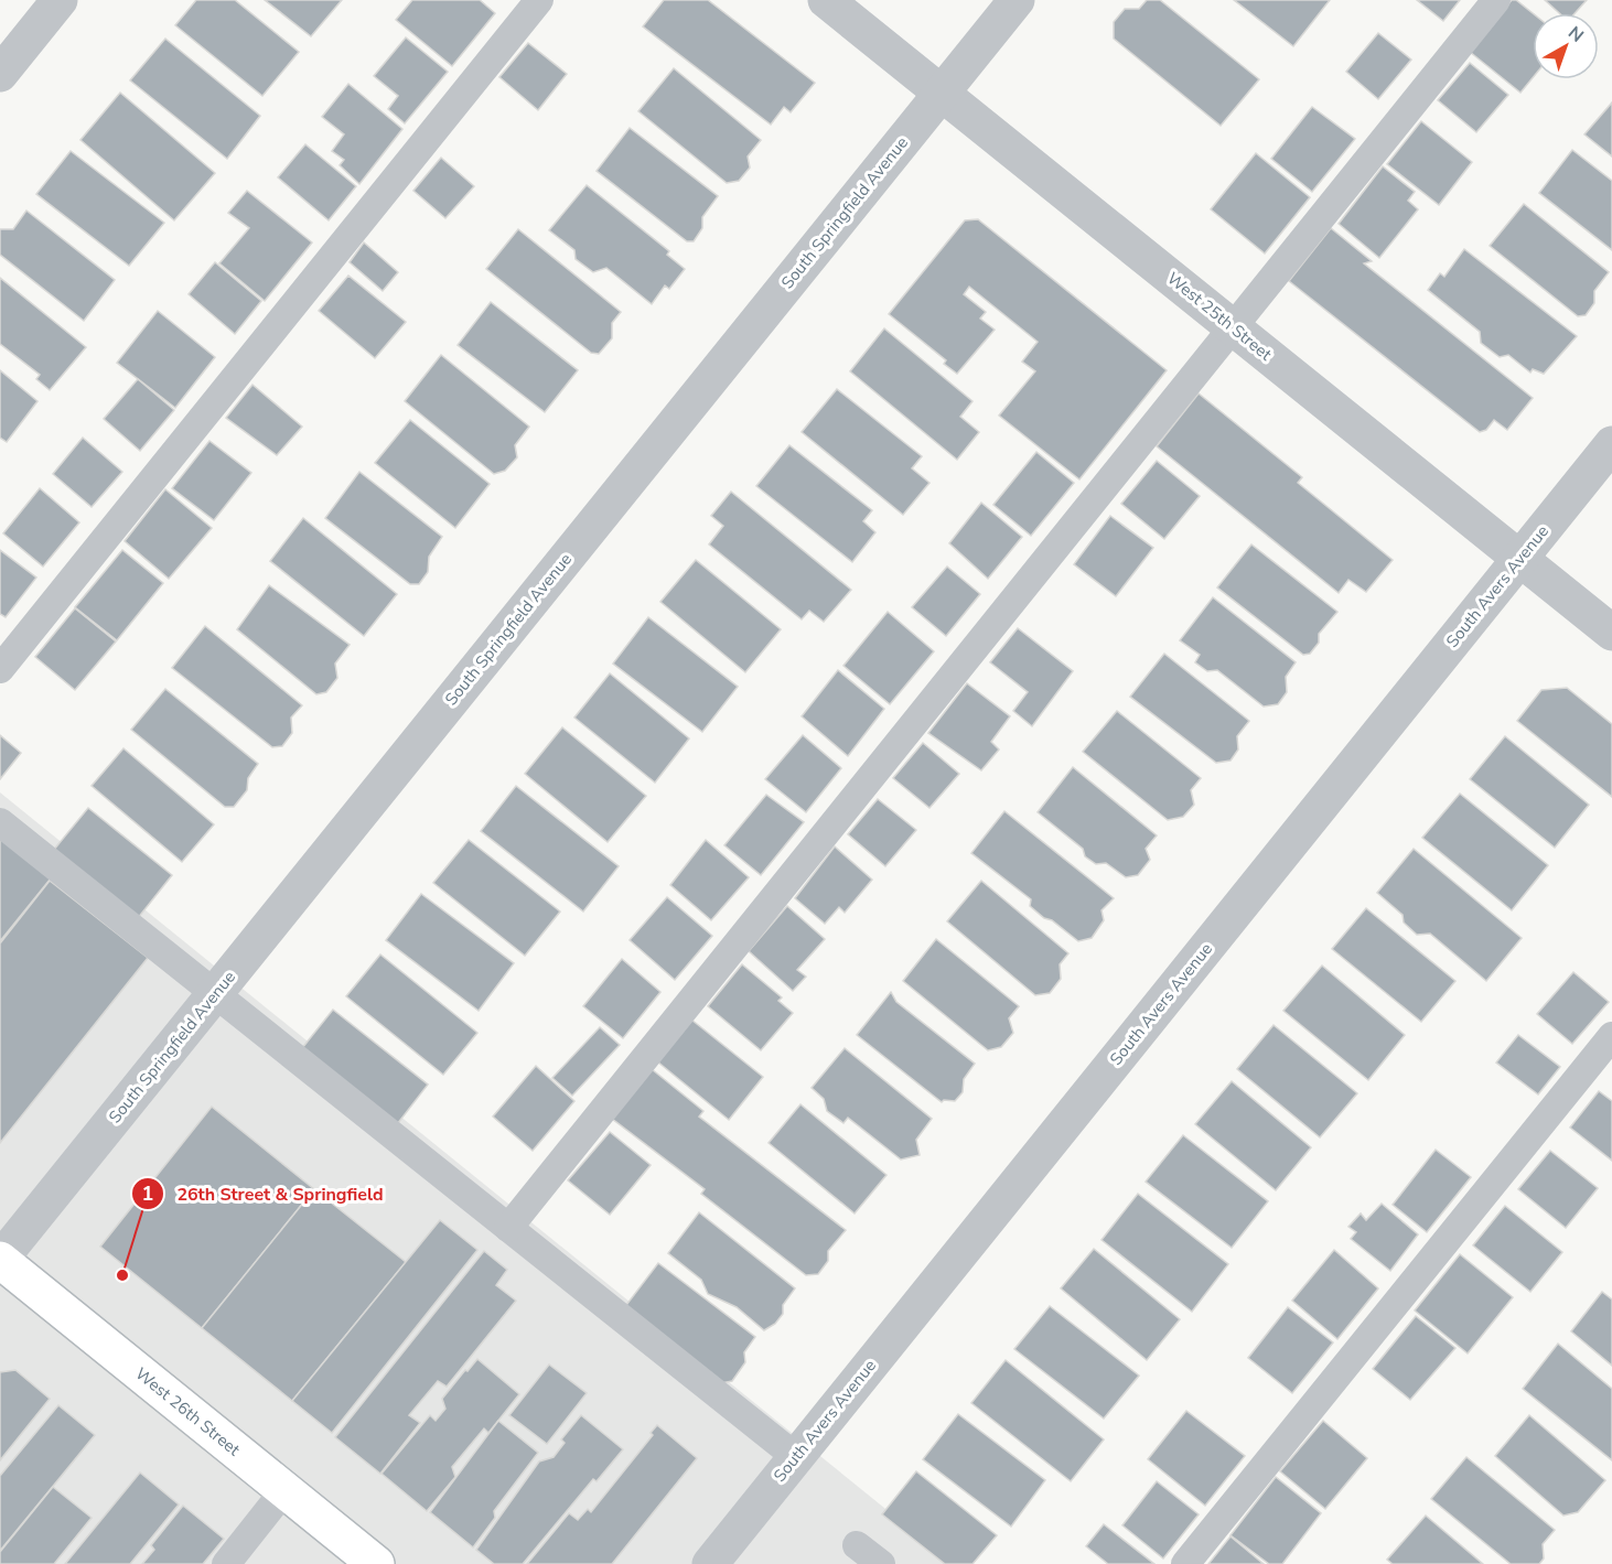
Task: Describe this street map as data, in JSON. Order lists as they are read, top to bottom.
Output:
{
  "streets": {
    "main road": ["West 26th Street"],
    "street": ["South Springfield Avenue", "West 25th Street", "South Avers Avenue"]
  },
  "crossings": [
    ["South Springfield Avenue", "West 25th Street"],
    ["South Springfield Avenue", "West 26th Street"],
    ["West 25th Street", "South Avers Avenue"]
  ],
  "places": ["26th Street & Springfield"],
  "north": "top right"
}
